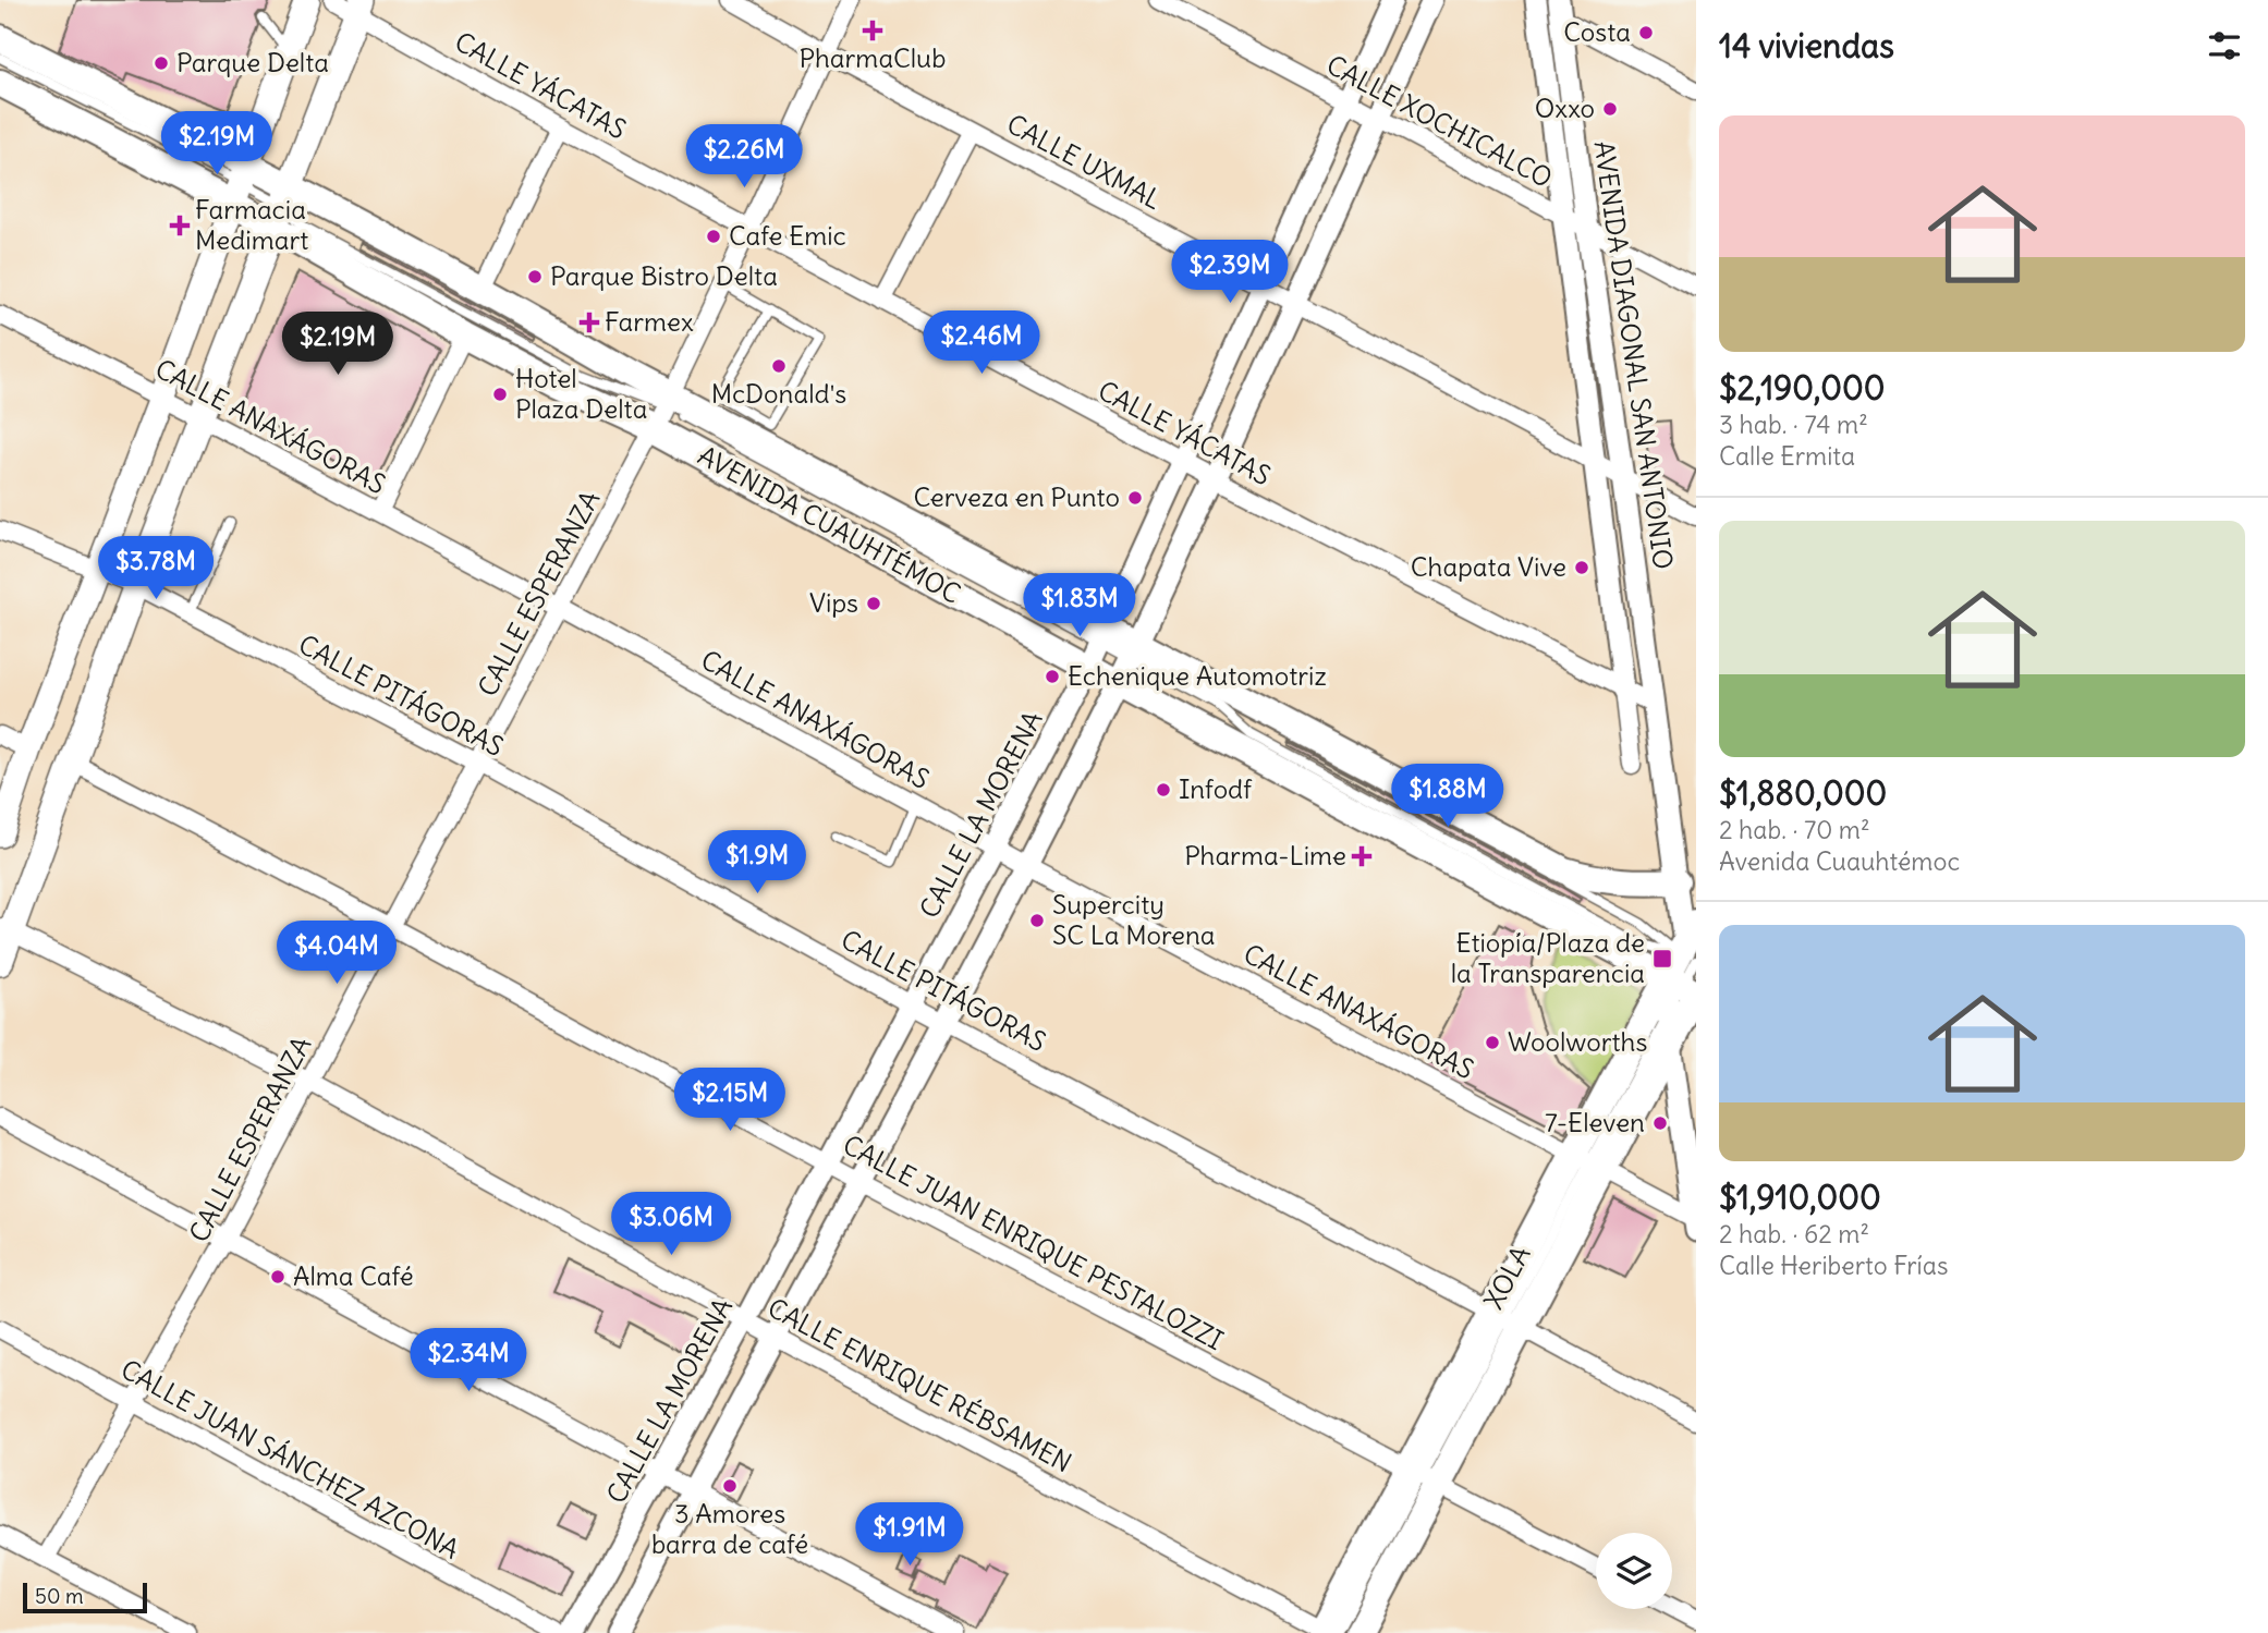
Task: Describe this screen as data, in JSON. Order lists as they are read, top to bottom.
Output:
{
  "streets": {
    "main road": ["AVENIDA CUAUHTÉMOC", "XOLA"],
    "street": [
      "CALLE YÁCATAS",
      "CALLE XOCHICALCO",
      "CALLE UXMAL",
      "AVENIDA DIAGONAL SAN ANTONIO",
      "CALLE ANAXÁGORAS",
      "CALLE ESPERANZA",
      "CALLE PITÁGORAS",
      "CALLE LA MORENA",
      "CALLE JUAN ENRIQUE PESTALOZZI",
      "CALLE ENRIQUE RÉBSAMEN",
      "CALLE JUAN SÁNCHEZ AZCONA"
    ]
  },
  "crossings": [
    ["CALLE YÁCATAS", "AVENIDA DIAGONAL SAN ANTONIO"],
    ["CALLE YÁCATAS", "CALLE ESPERANZA"],
    ["CALLE YÁCATAS", "CALLE LA MORENA"],
    ["CALLE XOCHICALCO", "AVENIDA DIAGONAL SAN ANTONIO"],
    ["CALLE XOCHICALCO", "CALLE LA MORENA"],
    ["CALLE UXMAL", "AVENIDA DIAGONAL SAN ANTONIO"],
    ["CALLE UXMAL", "CALLE ESPERANZA"],
    ["CALLE UXMAL", "CALLE LA MORENA"],
    ["AVENIDA DIAGONAL SAN ANTONIO", "AVENIDA CUAUHTÉMOC"],
    ["AVENIDA DIAGONAL SAN ANTONIO", "XOLA"],
    ["CALLE ANAXÁGORAS", "CALLE ESPERANZA"],
    ["CALLE ANAXÁGORAS", "CALLE LA MORENA"],
    ["CALLE ANAXÁGORAS", "XOLA"],
    ["AVENIDA CUAUHTÉMOC", "CALLE ESPERANZA"],
    ["AVENIDA CUAUHTÉMOC", "CALLE LA MORENA"],
    ["AVENIDA CUAUHTÉMOC", "XOLA"],
    ["CALLE ESPERANZA", "CALLE PITÁGORAS"],
    ["CALLE ESPERANZA", "CALLE JUAN ENRIQUE PESTALOZZI"],
    ["CALLE ESPERANZA", "CALLE ENRIQUE RÉBSAMEN"],
    ["CALLE ESPERANZA", "CALLE JUAN SÁNCHEZ AZCONA"],
    ["CALLE PITÁGORAS", "CALLE LA MORENA"],
    ["CALLE PITÁGORAS", "XOLA"],
    ["CALLE LA MORENA", "CALLE JUAN ENRIQUE PESTALOZZI"],
    ["CALLE LA MORENA", "CALLE ENRIQUE RÉBSAMEN"],
    ["CALLE JUAN ENRIQUE PESTALOZZI", "XOLA"],
    ["XOLA", "CALLE ENRIQUE RÉBSAMEN"]
  ],
  "places": {
    "health": [
      "PharmaClub",
      "Farmacia Medimart",
      "Farmex",
      "Pharma-Lime"
    ],
    "other": [
      "Costa",
      "Parque Delta",
      "Oxxo",
      "Cafe Emic",
      "Parque Bistro Delta",
      "McDonald's",
      "Hotel Plaza Delta",
      "Cerveza en Punto",
      "Chapata Vive",
      "Vips",
      "Echenique Automotriz",
      "Infodf",
      "Supercity SC La Morena",
      "Woolworths",
      "7-Eleven",
      "Alma Café",
      "3 Amores barra de café"
    ],
    "transit": ["Etiopía/Plaza de la Transparencia"]
  },
  "scale_bar": "50 m",
  "page": {
    "heading": "14 viviendas",
    "list": [
      {
        "name": "$2,190,000",
        "note": "3 hab. · 74 m² · Calle Ermita"
      },
      {
        "name": "$1,880,000",
        "note": "2 hab. · 70 m² · Avenida Cuauhtémoc"
      },
      {
        "name": "$1,910,000",
        "note": "2 hab. · 62 m² · Calle Heriberto Frías"
      }
    ],
    "price": [
      "$2.19M",
      "$2.26M",
      "$2.39M",
      "$2.46M",
      "$2.19M",
      "$3.78M",
      "$1.83M",
      "$1.88M",
      "$1.9M",
      "$4.04M",
      "$2.15M",
      "$3.06M",
      "$2.34M",
      "$1.91M"
    ],
    "scale": "50 m"
  }
}
